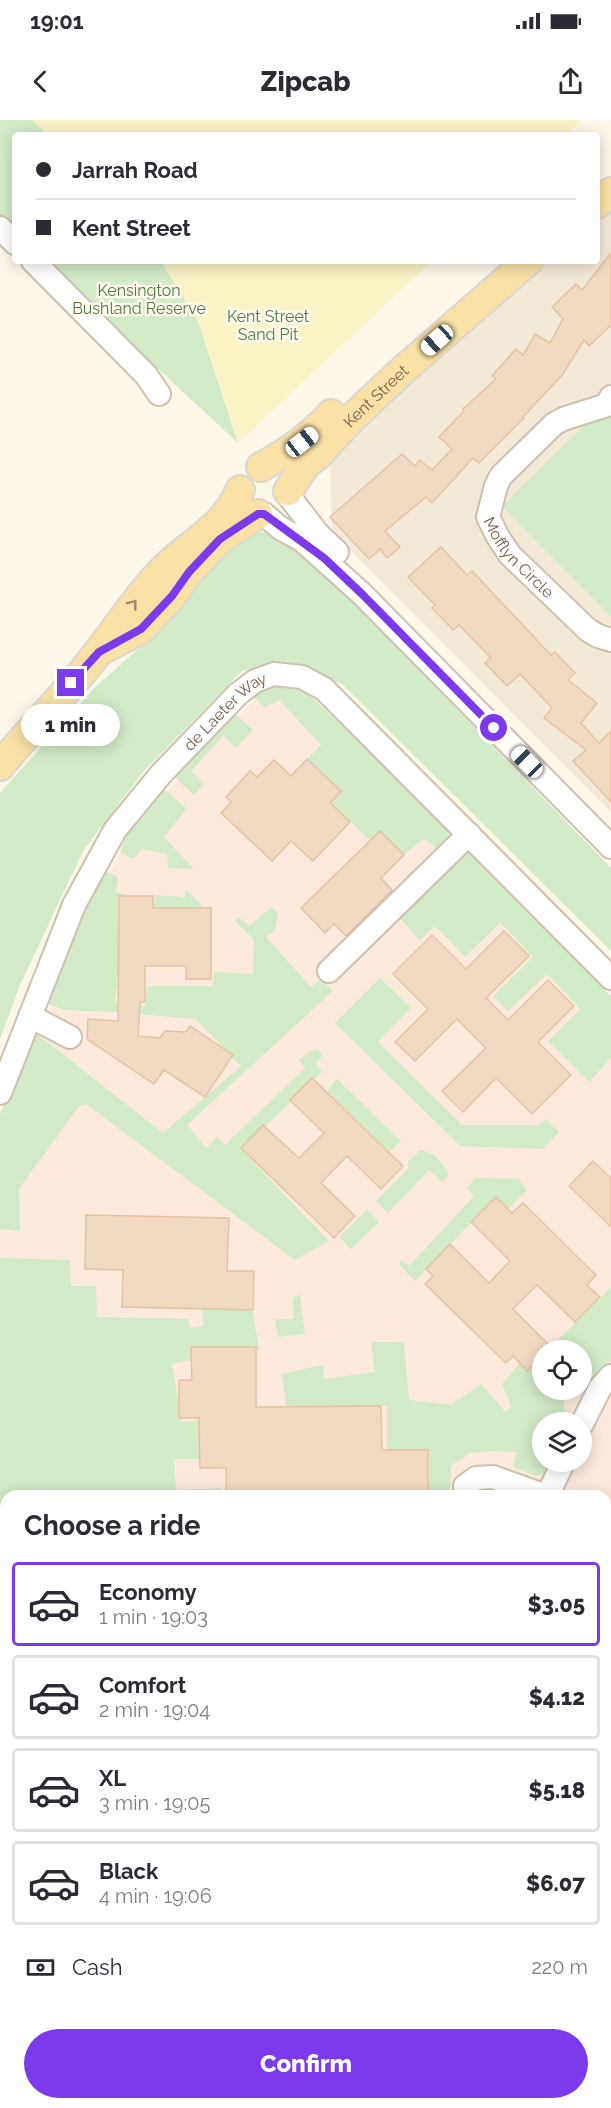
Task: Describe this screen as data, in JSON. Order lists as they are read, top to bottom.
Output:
{
  "streets": {
    "main road": ["Kent Street"],
    "street": ["Mofflyn Circle", "de Laeter Way"]
  },
  "parks": ["Kensington Bushland Reserve", "Kent Street Sand Pit"],
  "page": {
    "status": "19:01",
    "header": "Zipcab",
    "banner": ["Jarrah Road", "Kent Street"],
    "bubble": "1 min",
    "heading": "Choose a ride",
    "list": [
      {
        "name": "Economy",
        "note": "1 min · 19:03",
        "value": "$3.05"
      },
      {
        "name": "Comfort",
        "note": "2 min · 19:04",
        "value": "$4.12"
      },
      {
        "name": "XL",
        "note": "3 min · 19:05",
        "value": "$5.18"
      },
      {
        "name": "Black",
        "note": "4 min · 19:06",
        "value": "$6.07"
      }
    ],
    "pay": ["Cash", "220 m"],
    "buttons": "Confirm"
  }
}
